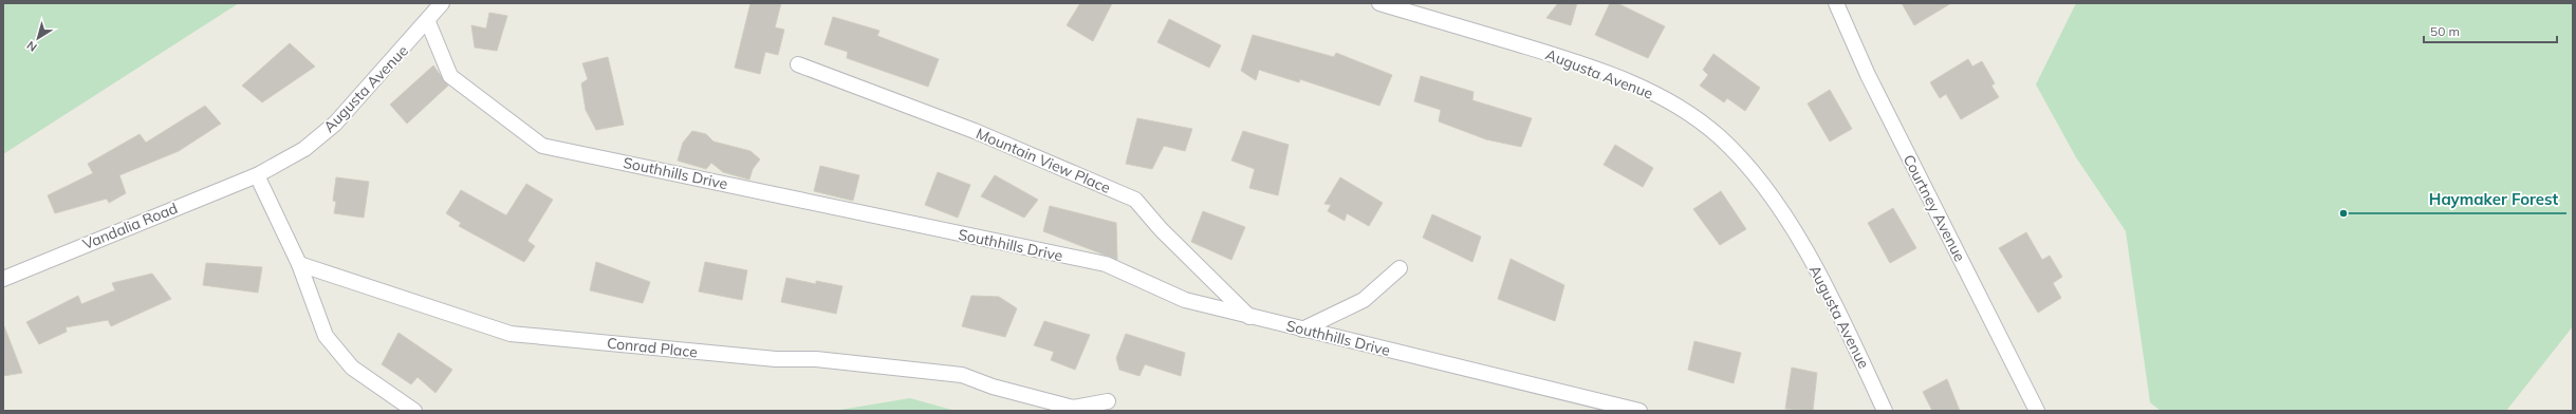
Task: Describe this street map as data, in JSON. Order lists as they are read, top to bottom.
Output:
{
  "streets": {
    "street": [
      "Augusta Avenue",
      "Mountain View Place",
      "Southhills Drive",
      "Courtney Avenue",
      "Vandalia Road",
      "Conrad Place"
    ]
  },
  "crossings": [
    ["Augusta Avenue", "Southhills Drive"],
    ["Augusta Avenue", "Vandalia Road"],
    ["Mountain View Place", "Southhills Drive"]
  ],
  "places": ["Haymaker Forest"],
  "scale_bar": "50 m",
  "north": "bottom left"
}
